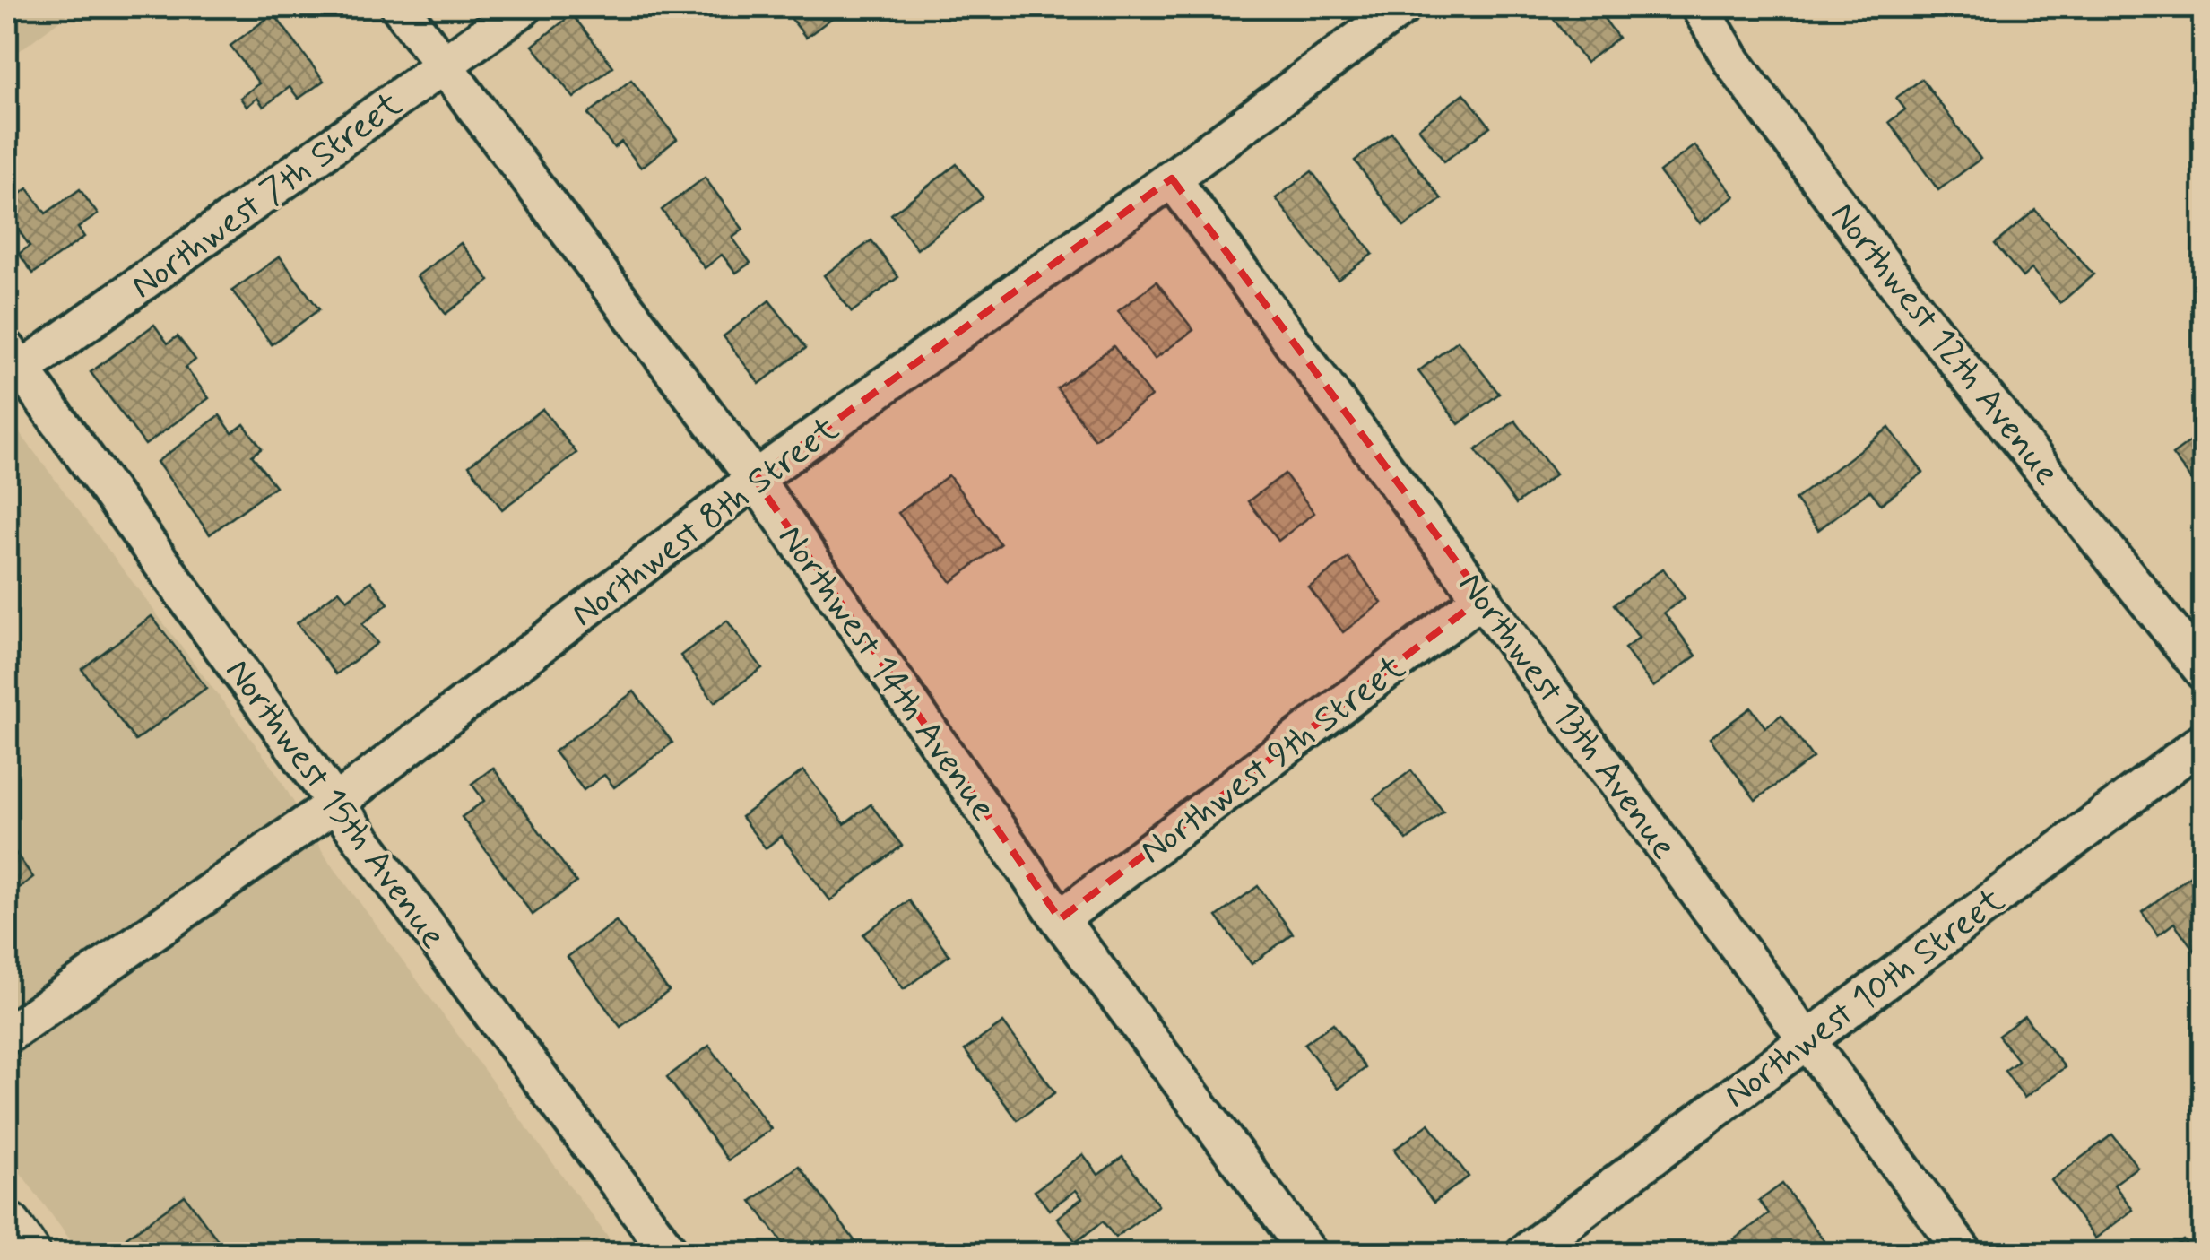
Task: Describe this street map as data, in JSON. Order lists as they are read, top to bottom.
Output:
{
  "streets": {
    "street": [
      "Northwest 7th Street",
      "Northwest 12th Avenue",
      "Northwest 8th Street",
      "Northwest 14th Avenue",
      "Northwest 13th Avenue",
      "Northwest 9th Street",
      "Northwest 15th Avenue",
      "Northwest 10th Street"
    ]
  },
  "crossings": [
    ["Northwest 7th Street", "Northwest 14th Avenue"],
    ["Northwest 7th Street", "Northwest 15th Avenue"],
    ["Northwest 8th Street", "Northwest 14th Avenue"],
    ["Northwest 8th Street", "Northwest 13th Avenue"],
    ["Northwest 8th Street", "Northwest 15th Avenue"],
    ["Northwest 14th Avenue", "Northwest 9th Street"],
    ["Northwest 13th Avenue", "Northwest 9th Street"],
    ["Northwest 13th Avenue", "Northwest 10th Street"]
  ]
}
